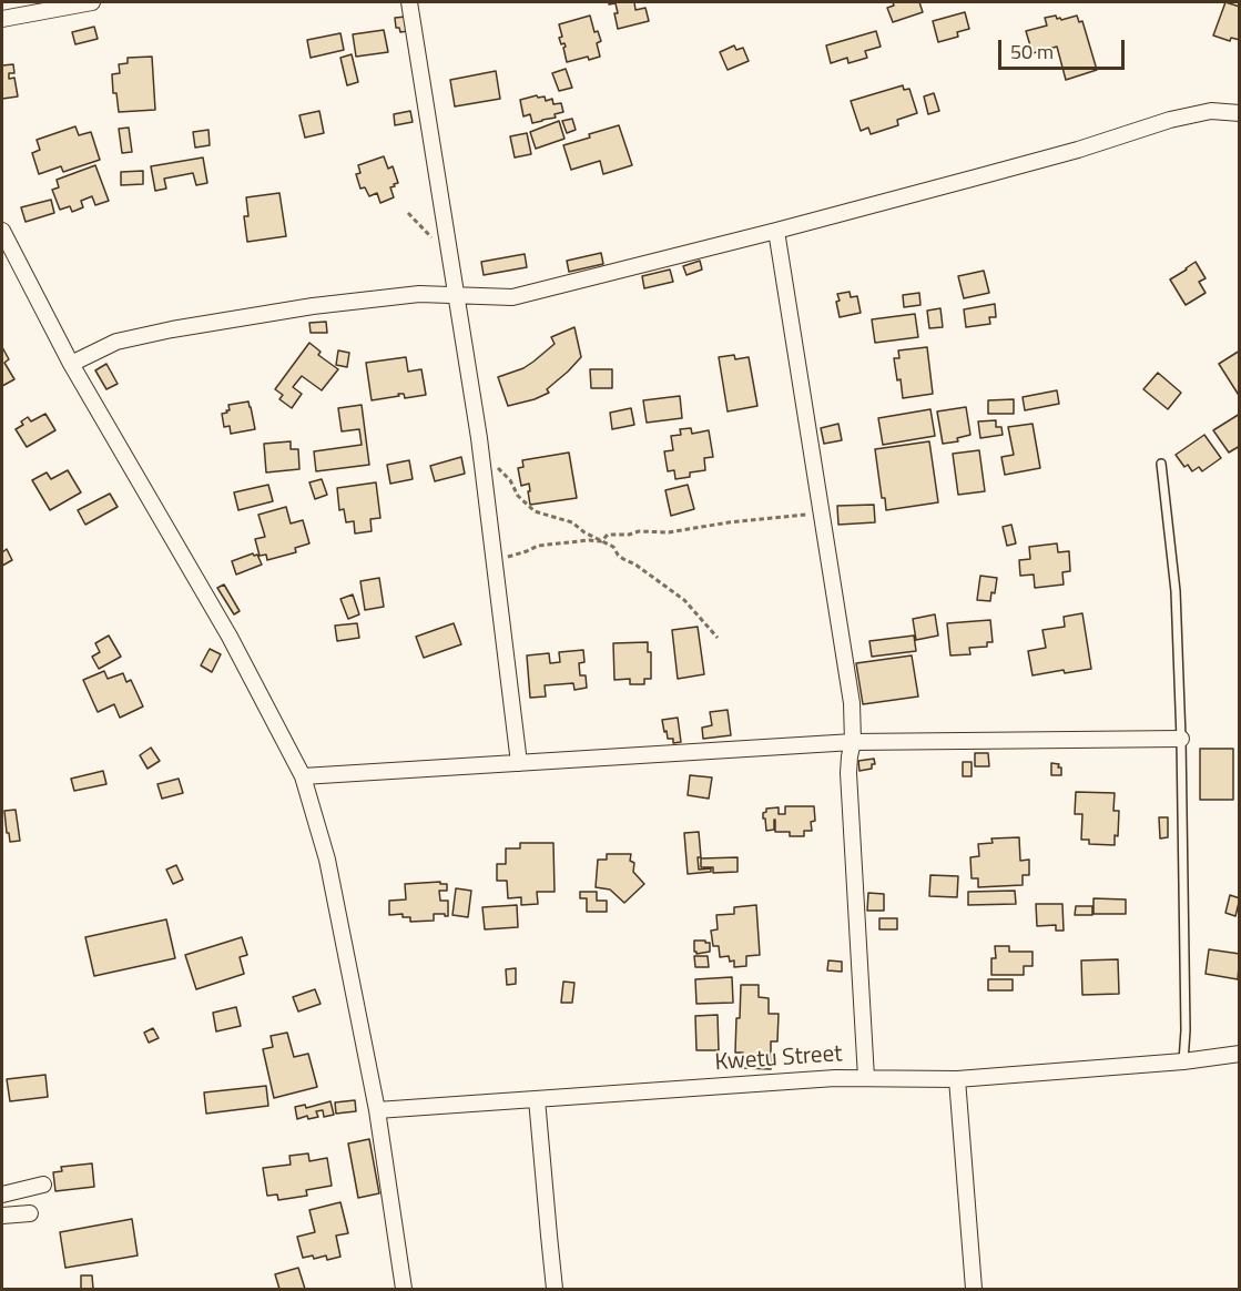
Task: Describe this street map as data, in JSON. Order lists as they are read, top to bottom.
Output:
{
  "streets": {
    "street": ["Kwetu Street"]
  },
  "scale_bar": "50 m"
}
